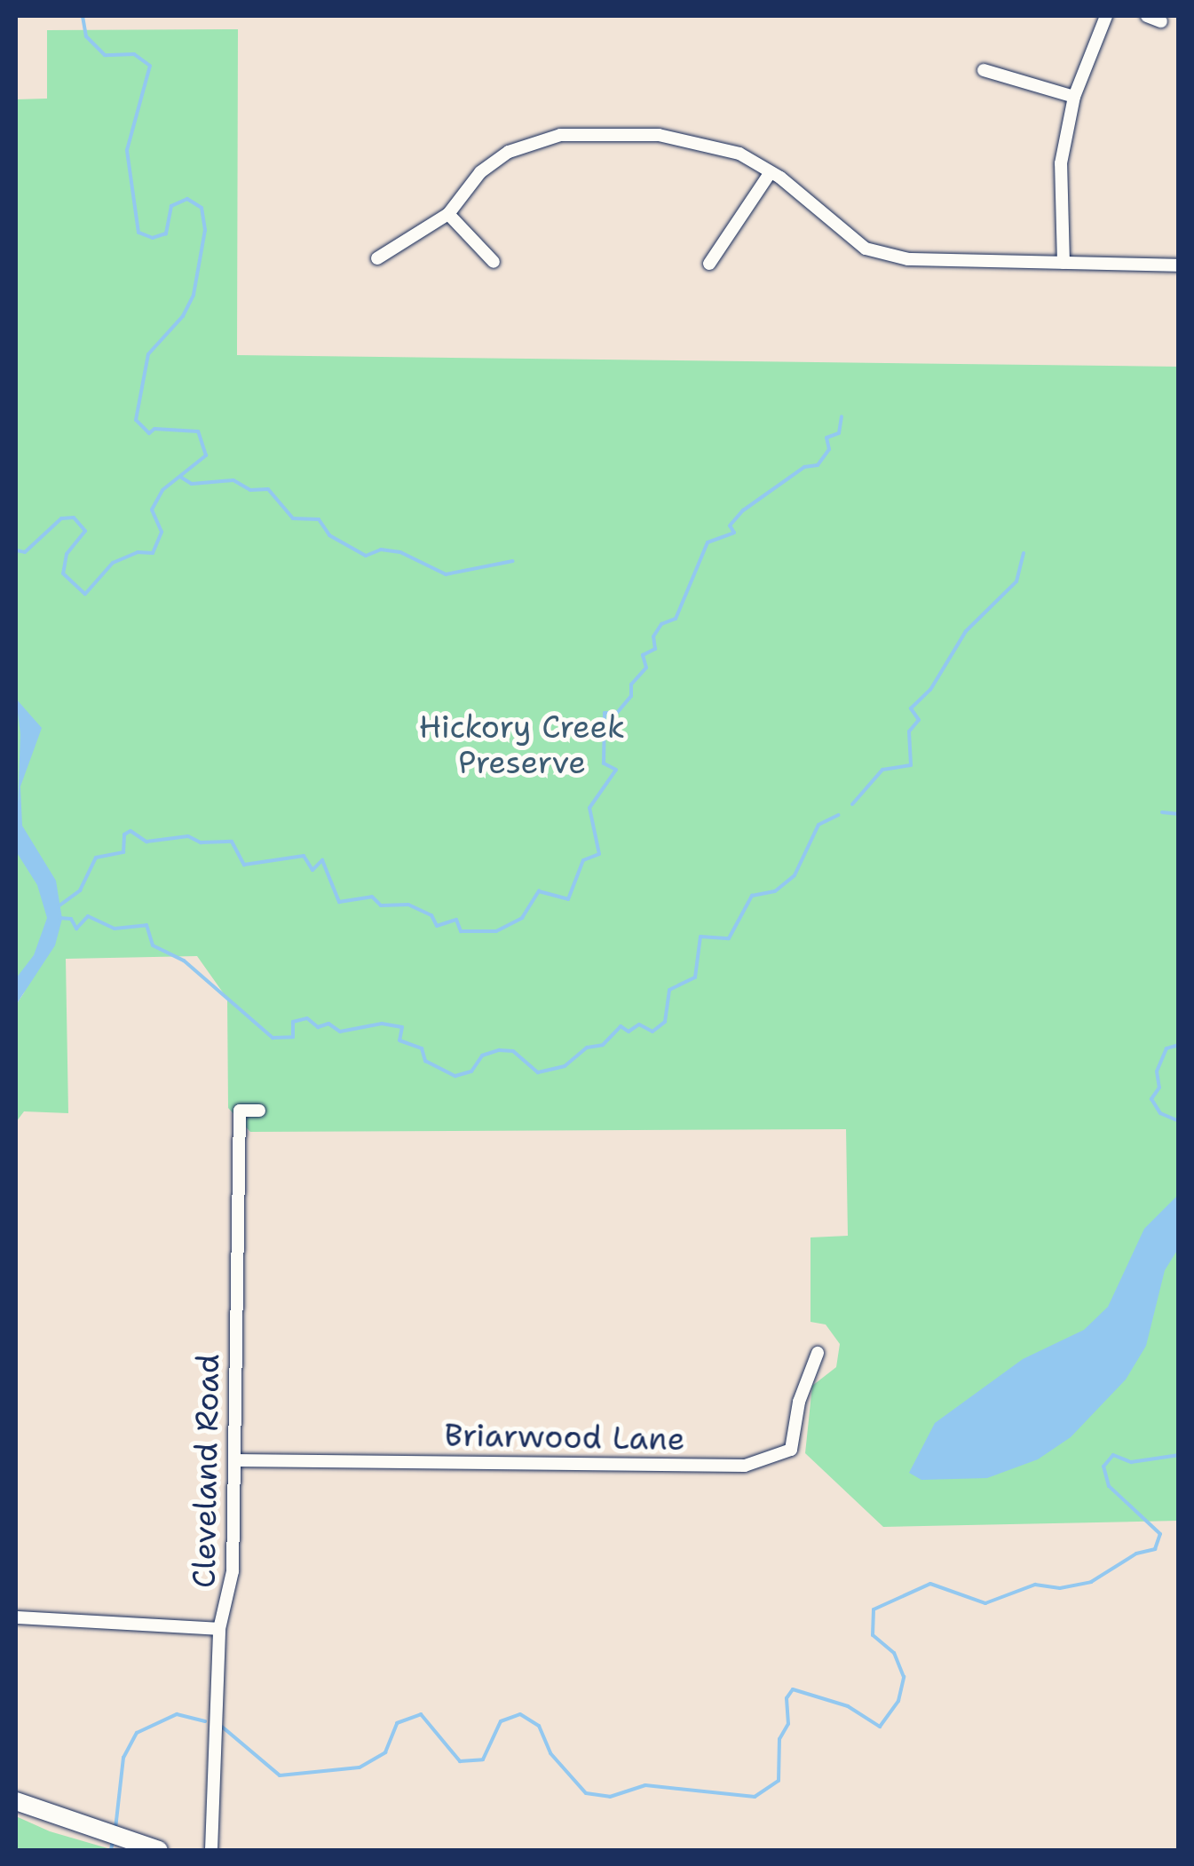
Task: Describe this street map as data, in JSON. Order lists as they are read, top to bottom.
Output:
{
  "streets": {
    "street": ["Briarwood Lane", "Cleveland Road"]
  },
  "crossings": [
    ["Briarwood Lane", "Cleveland Road"]
  ],
  "parks": ["Hickory Creek Preserve"]
}
